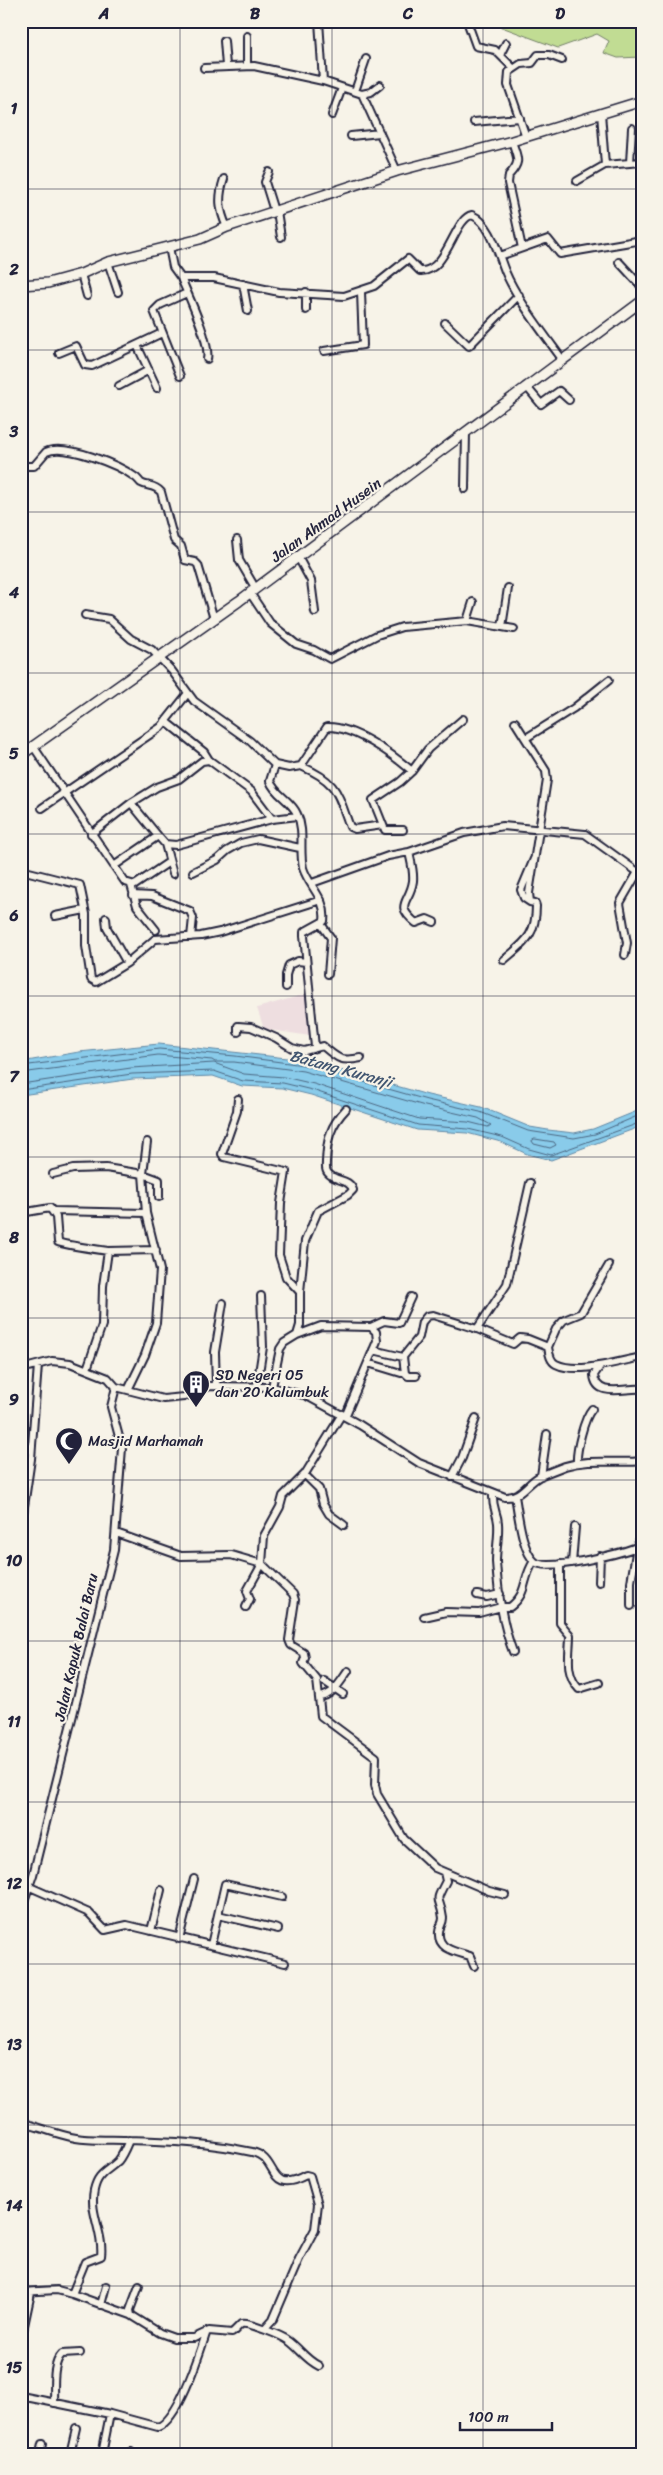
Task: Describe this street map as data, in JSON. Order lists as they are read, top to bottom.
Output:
{
  "streets": {
    "main road": ["Jalan Ahmad Husein"],
    "street": ["Jalan Kapuk Balai Baru"]
  },
  "water": ["Batang Kuranji"],
  "places": {
    "building": ["SD Negeri 05 dan 20 Kalumbuk"],
    "mosque": ["Masjid Marhamah"]
  },
  "scale_bar": "100 m",
  "grid": {
    "columns": [
      "A",
      "B",
      "C",
      "D"
    ],
    "rows": [
      "1",
      "2",
      "3",
      "4",
      "5",
      "6",
      "7",
      "8",
      "9",
      "10",
      "11",
      "12",
      "13",
      "14",
      "15"
    ]
  }
}
